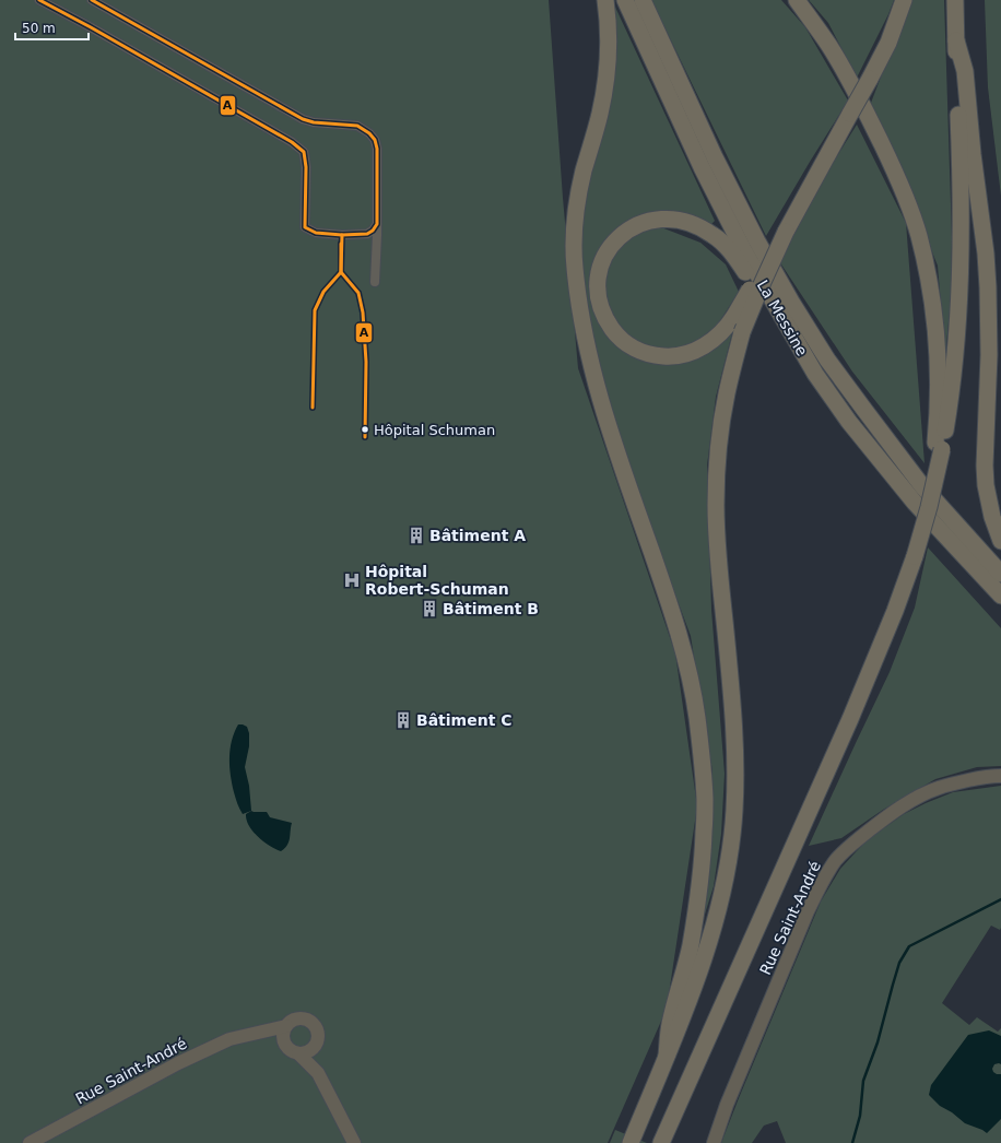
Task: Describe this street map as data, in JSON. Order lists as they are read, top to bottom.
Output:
{
  "streets": {
    "highway": ["La Messine"],
    "street": ["Rue Saint-André"]
  },
  "places": {
    "other": ["Hôpital Schuman"],
    "building": ["Bâtiment A", "Bâtiment B", "Bâtiment C"],
    "hospital": ["Hôpital Robert-Schuman"]
  },
  "lines": ["transit line A"],
  "scale_bar": "50 m"
}
